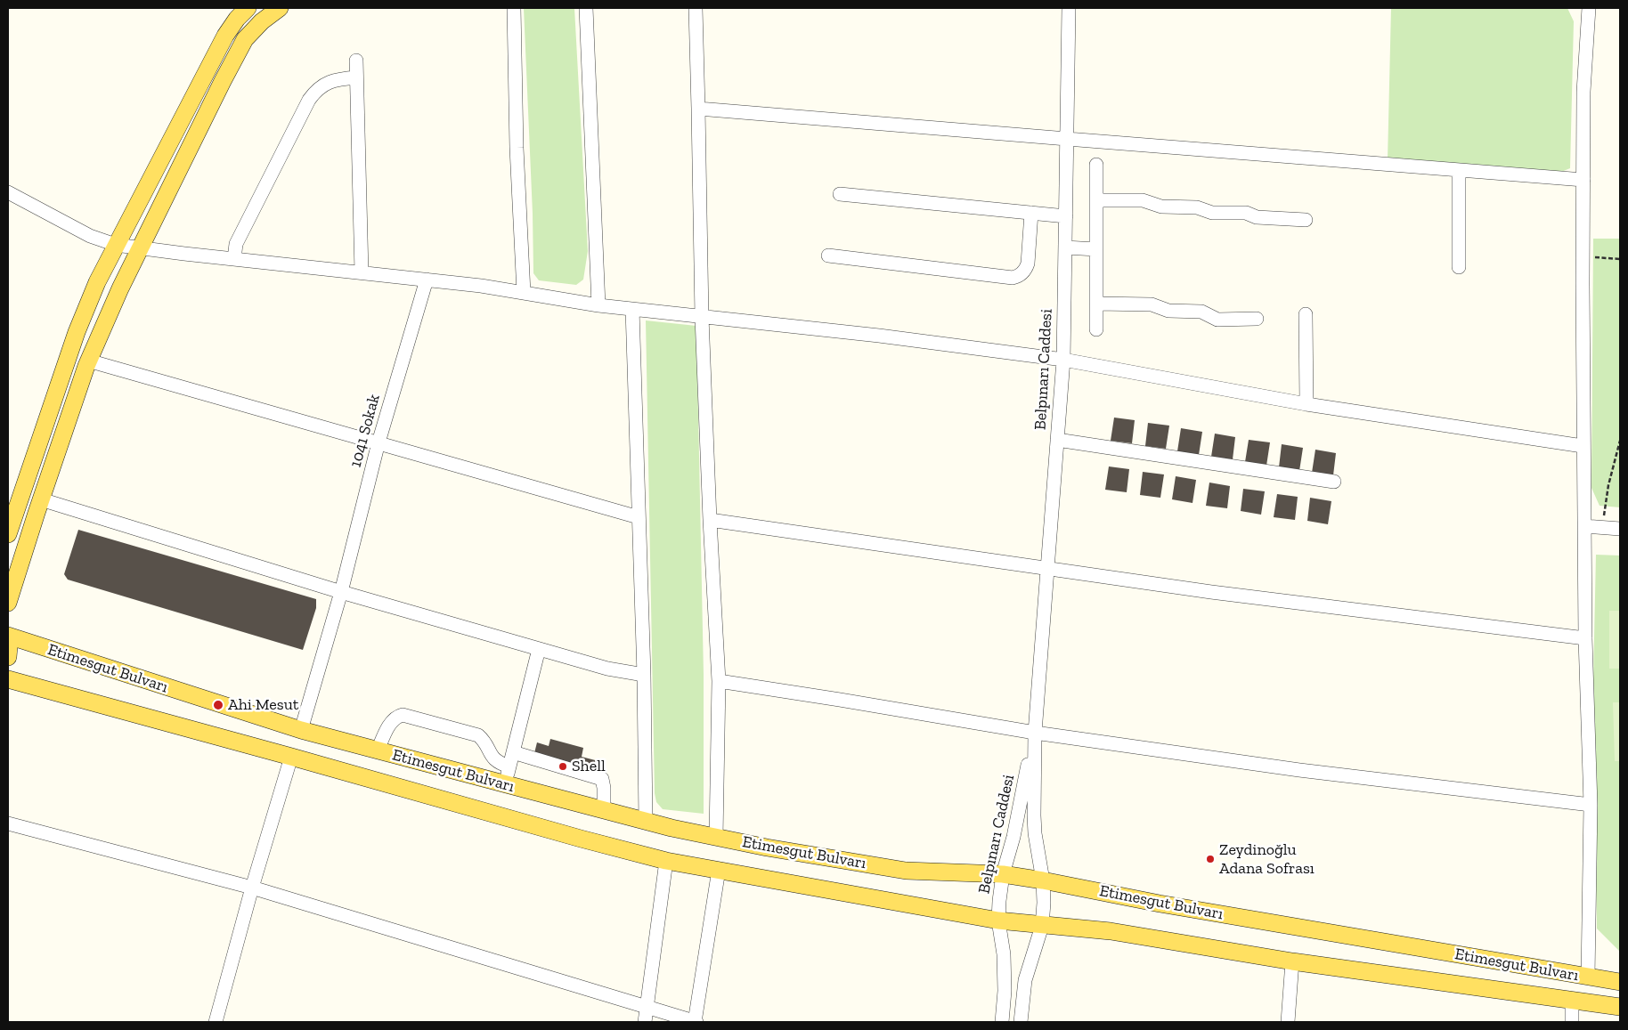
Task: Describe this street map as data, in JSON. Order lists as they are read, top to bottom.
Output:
{
  "streets": {
    "main road": ["Etimesgut Bulvarı"],
    "street": ["Belpınarı Caddesi", "1041 Sokak"]
  },
  "crossings": [
    ["Belpınarı Caddesi", "Etimesgut Bulvarı"],
    ["1041 Sokak", "Etimesgut Bulvarı"]
  ],
  "places": ["Ahi Mesut", "Shell", "Zeydinoğlu Adana Sofrası"]
}
